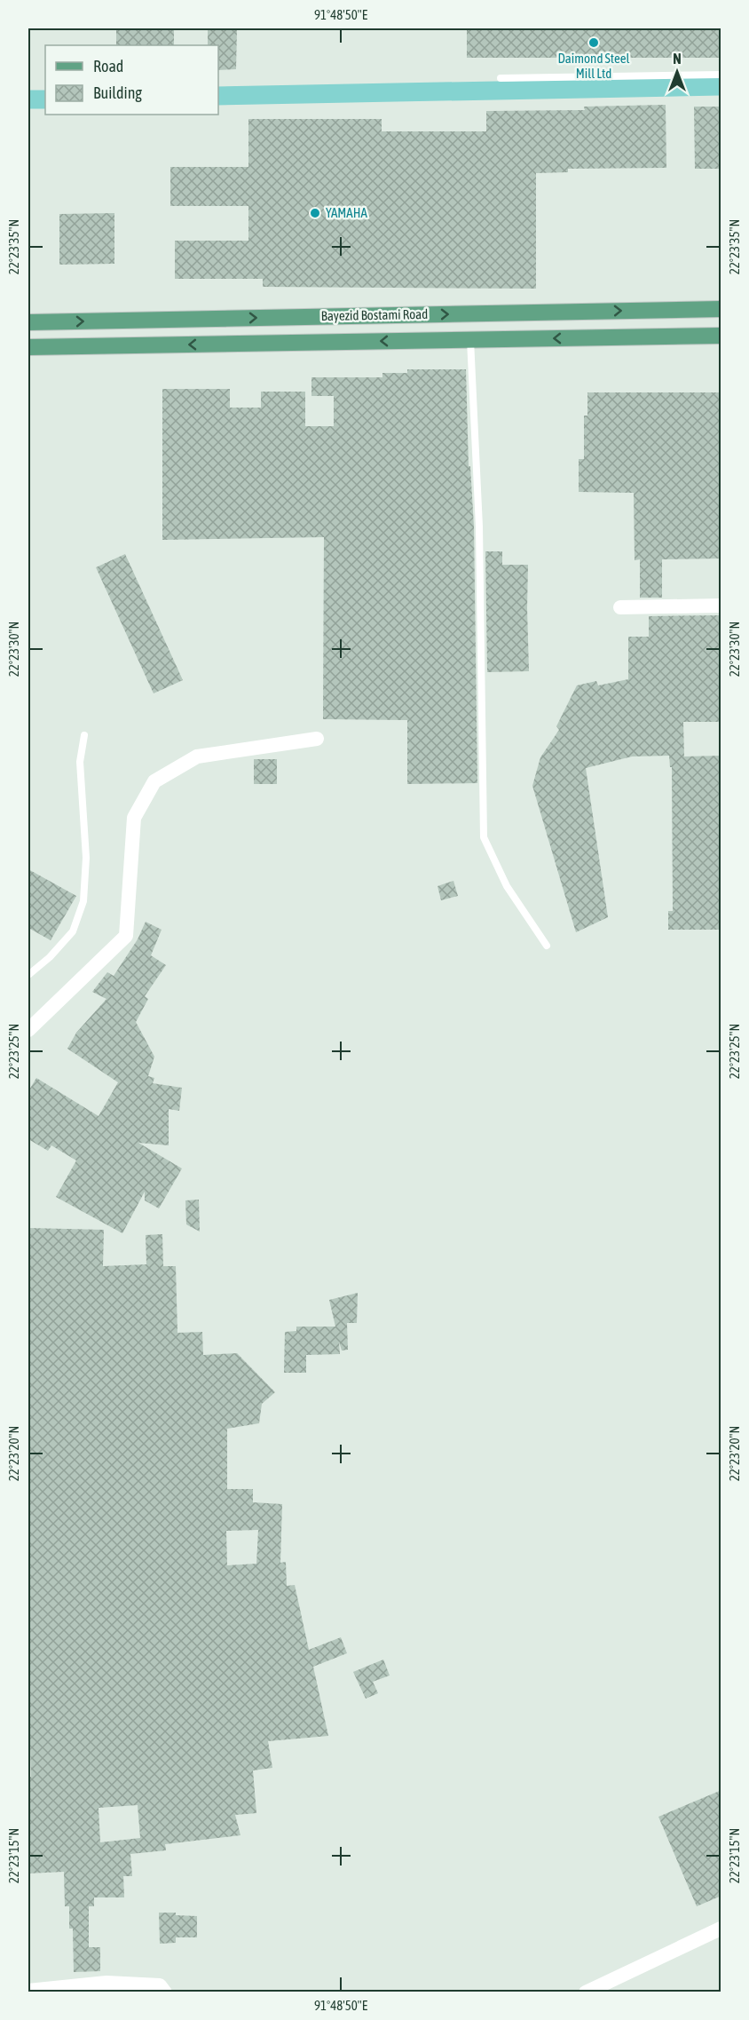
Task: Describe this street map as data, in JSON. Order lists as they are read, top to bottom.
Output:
{
  "streets": {
    "main road": ["Bayezid Bostami Road"]
  },
  "places": ["Daimond Steel Mill Ltd", "YAMAHA"],
  "legend": ["Road", "Building"],
  "north": "top",
  "coordinates": [
    "91°48'50\"E",
    "22°23'35\"N",
    "22°23'30\"N",
    "22°23'25\"N",
    "22°23'20\"N",
    "22°23'15\"N"
  ]
}
